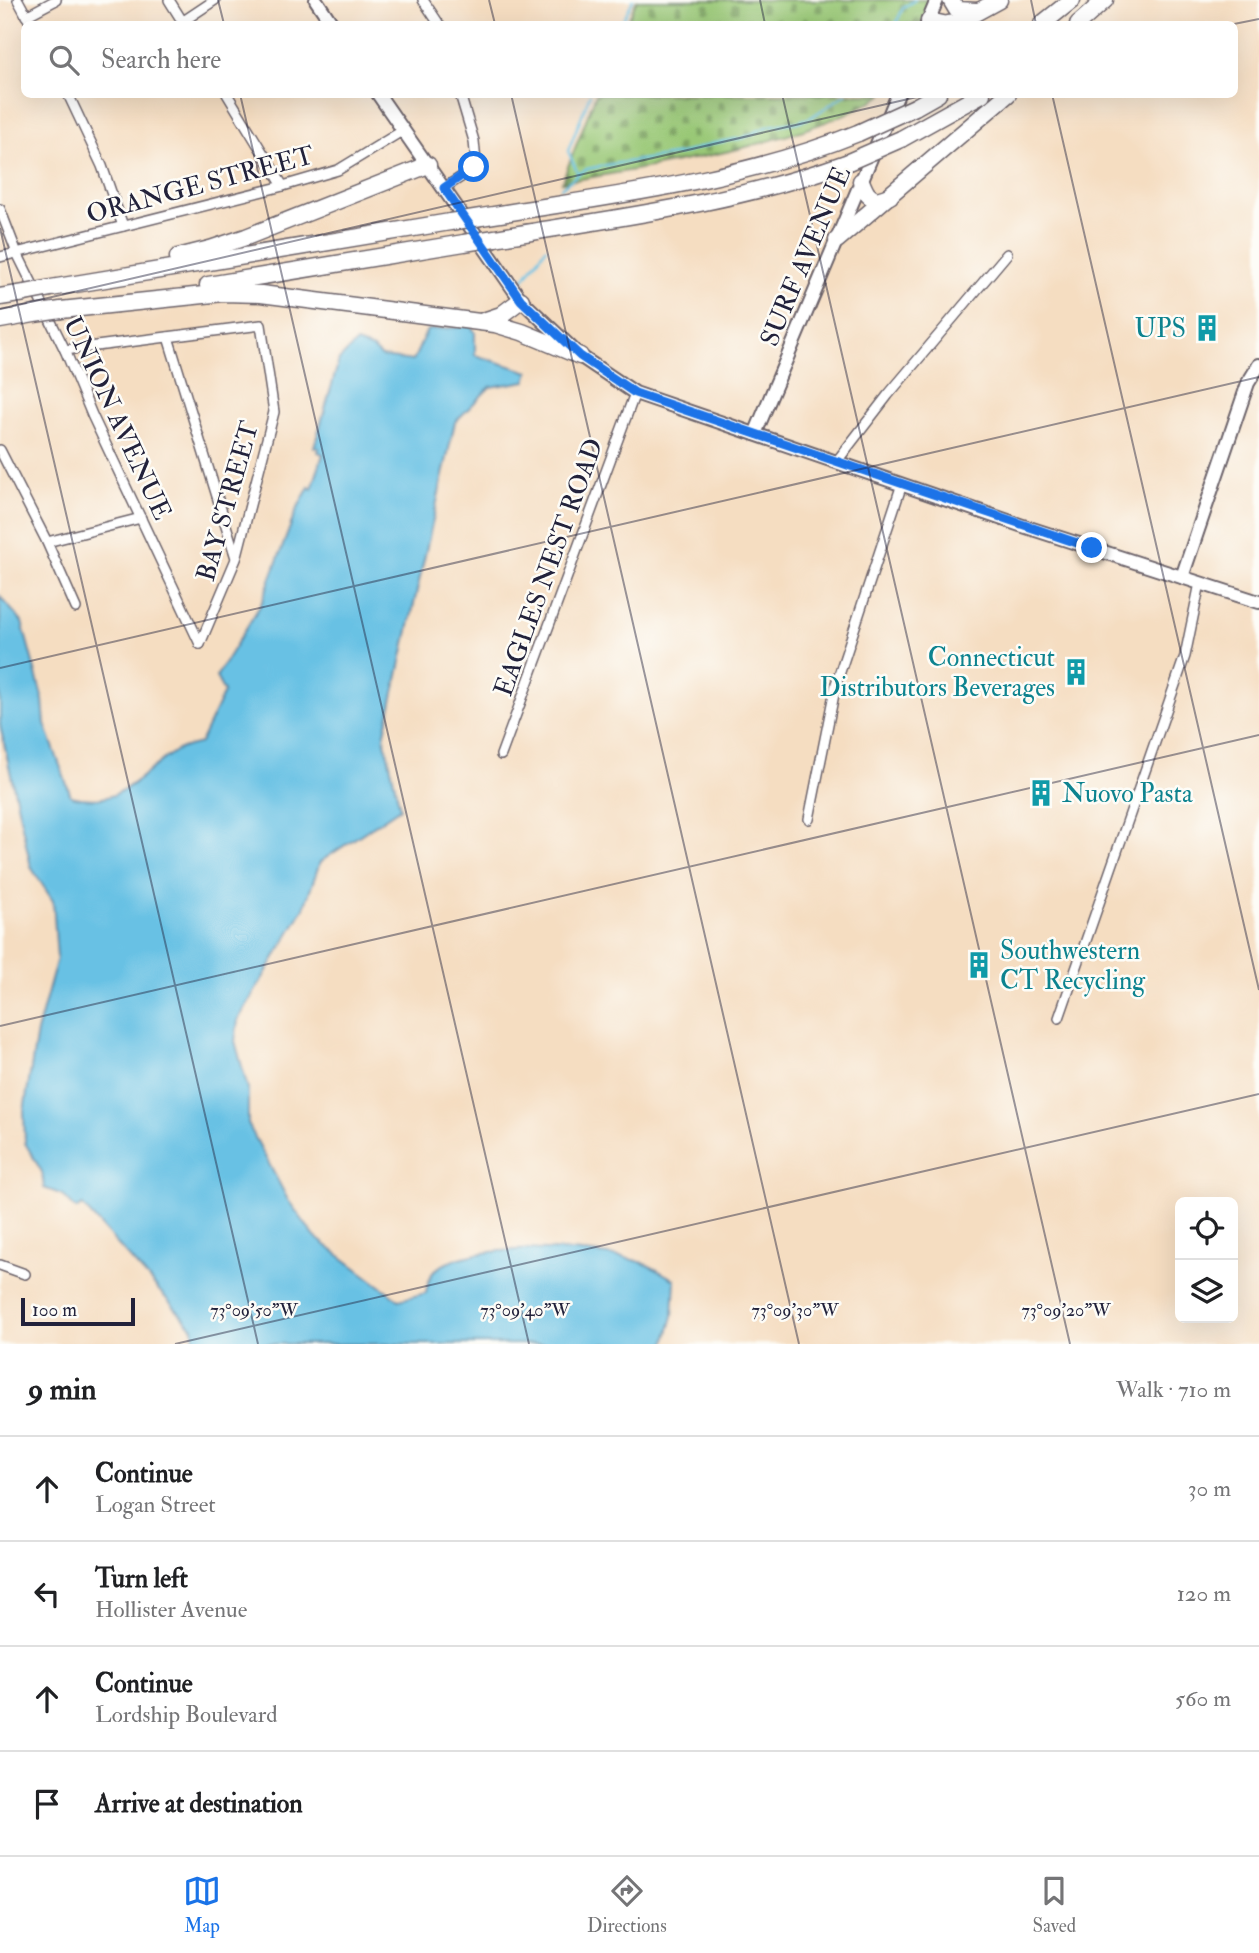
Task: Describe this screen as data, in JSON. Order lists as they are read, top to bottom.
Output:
{
  "streets": {
    "main road": ["SURF AVENUE"],
    "street": [
      "ORANGE STREET",
      "UNION AVENUE",
      "BAY STREET",
      "EAGLES NEST ROAD"
    ]
  },
  "crossings": [
    ["ORANGE STREET", "UNION AVENUE"],
    ["UNION AVENUE", "BAY STREET"]
  ],
  "places": {
    "building": [
      "UPS",
      "Connecticut Distributors Beverages",
      "Nuovo Pasta",
      "Southwestern CT Recycling"
    ]
  },
  "scale_bar": "100 m",
  "page": {
    "search": "Search here",
    "scale": "100 m",
    "heading": ["9 min", "Walk · 710 m"],
    "list": [
      ["Continue", "Logan Street", "30 m"],
      ["Turn left", "Hollister Avenue", "120 m"],
      ["Continue", "Lordship Boulevard", "560 m"],
      "Arrive at destination"
    ],
    "nav": ["Map", "Directions", "Saved"]
  },
  "coordinates": [
    "73°09'50\"W",
    "73°09'40\"W",
    "73°09'30\"W",
    "73°09'20\"W"
  ]
}
